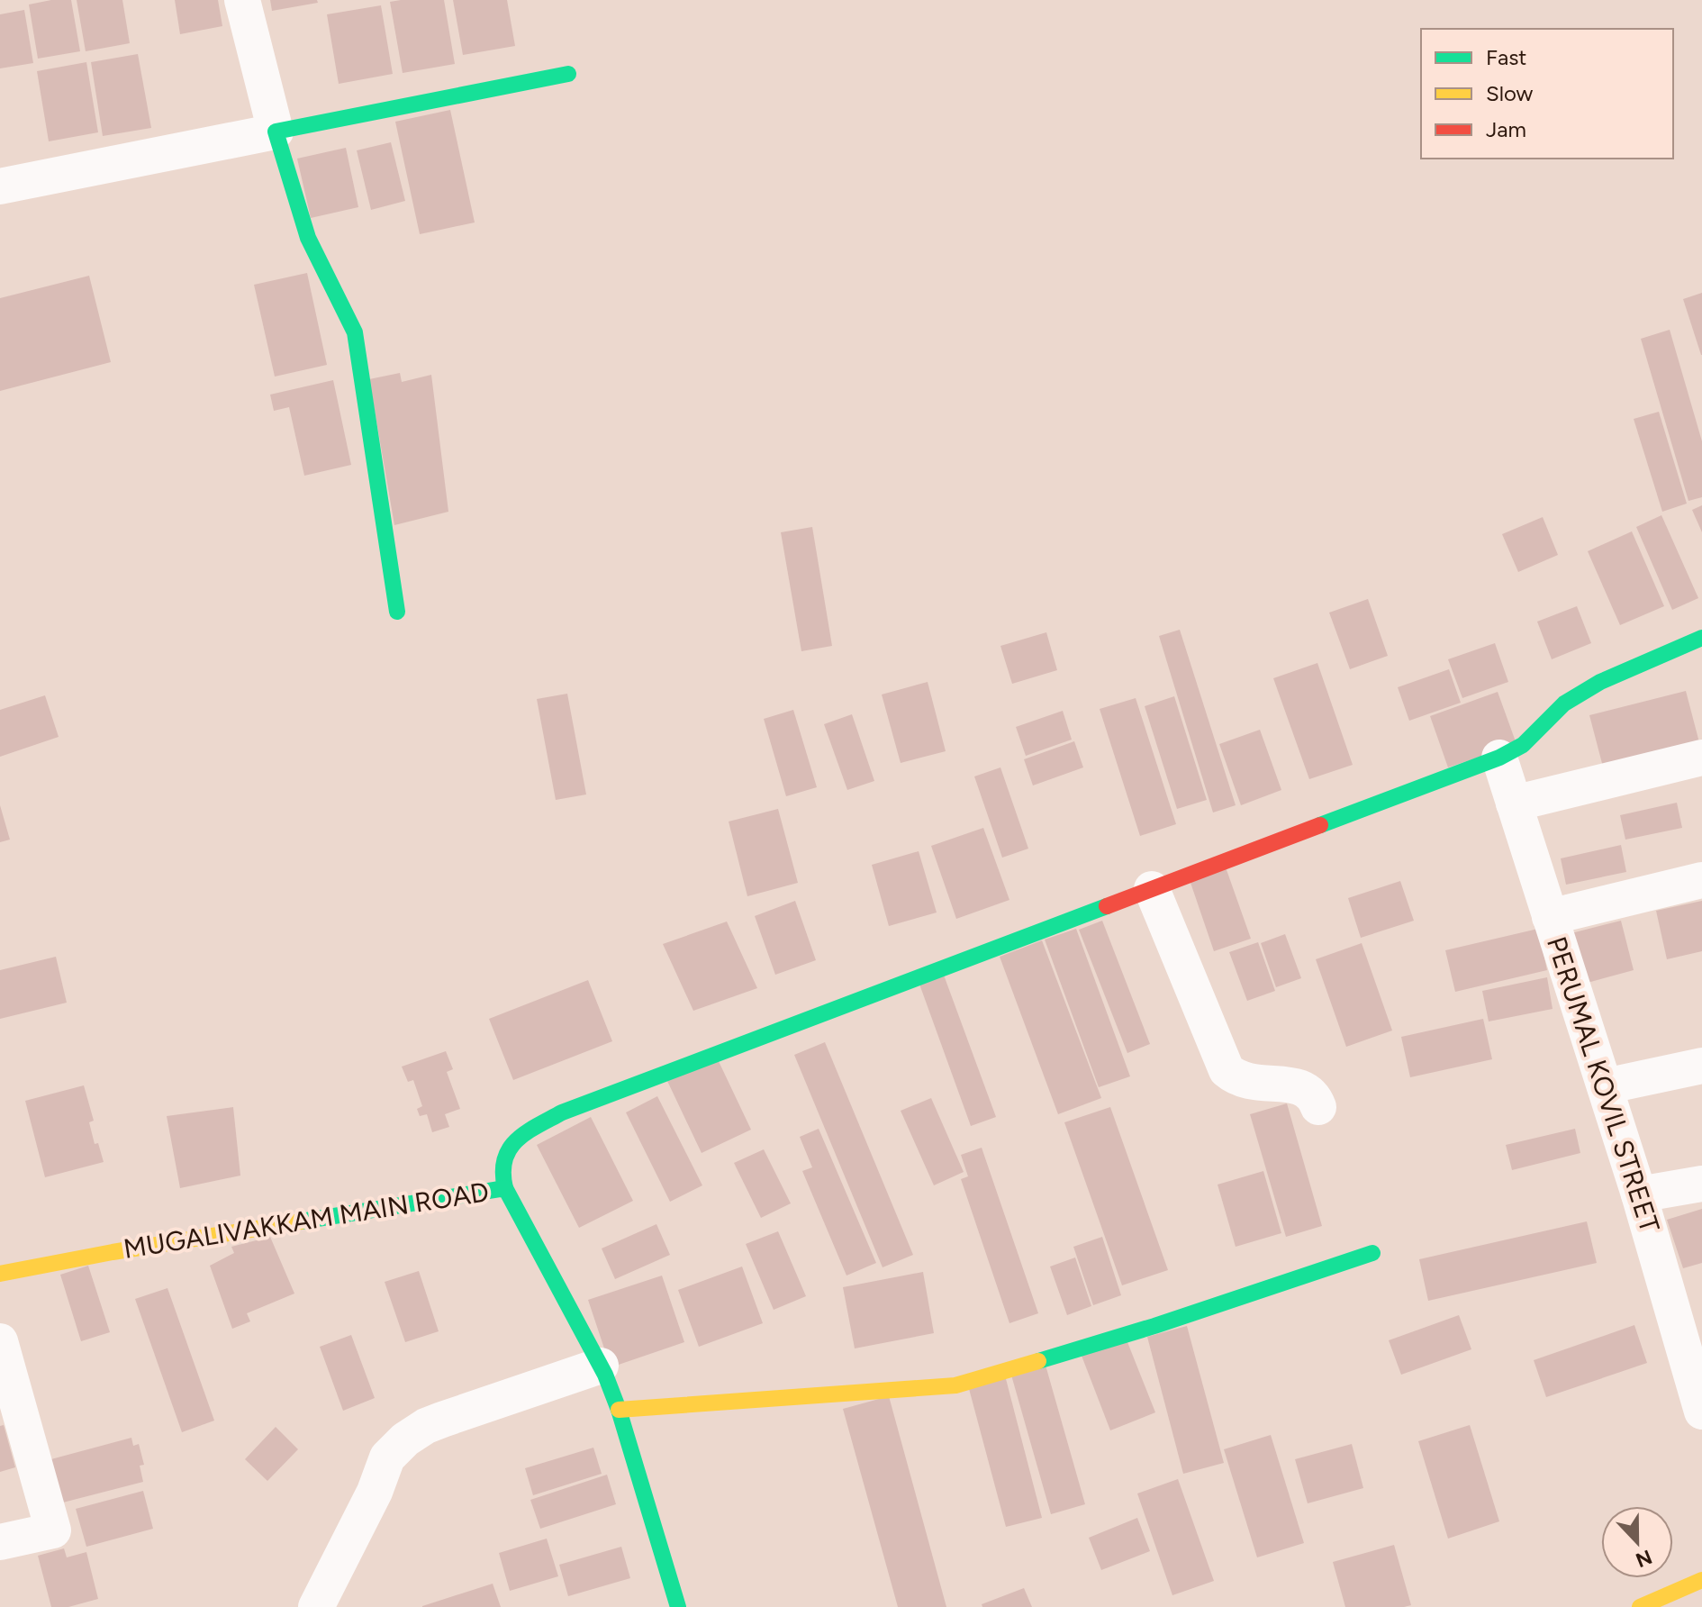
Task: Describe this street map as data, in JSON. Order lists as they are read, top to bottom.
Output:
{
  "streets": {
    "street": ["PERUMAL KOVIL STREET", "MUGALIVAKKAM MAIN ROAD"]
  },
  "legend": ["Fast", "Slow", "Jam"],
  "north": "bottom"
}
